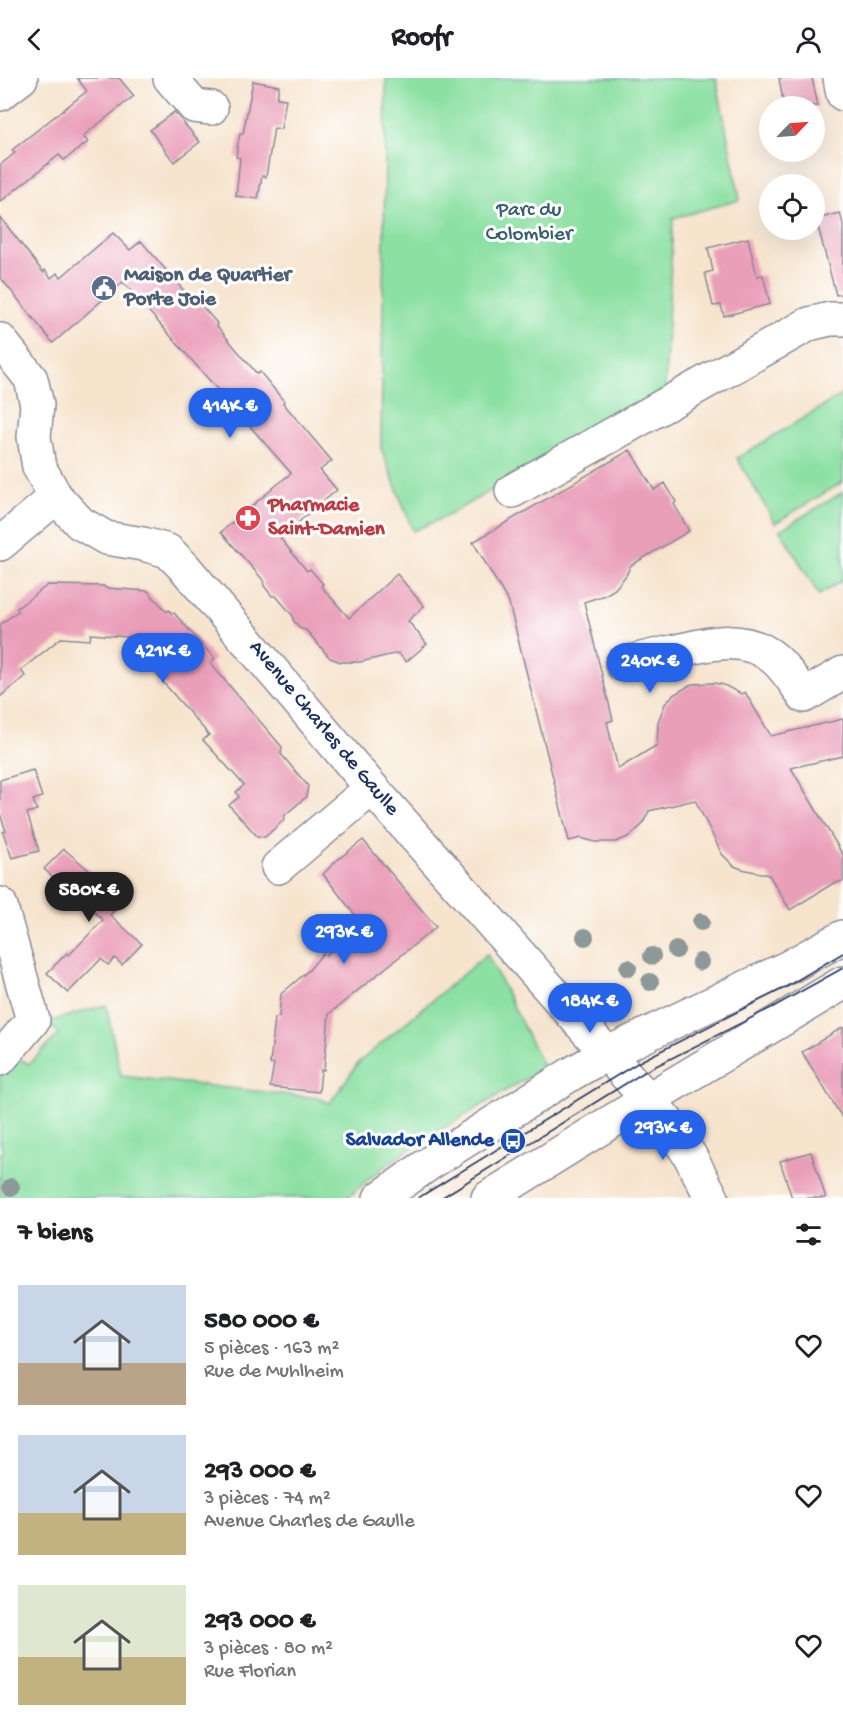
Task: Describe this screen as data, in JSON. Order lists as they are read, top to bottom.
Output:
{
  "streets": {
    "street": ["Avenue Charles de Gaulle"]
  },
  "parks": ["Parc du Colombier"],
  "places": {
    "public building": ["Maison de Quartier Porte Joie"],
    "pharmacy": ["Pharmacie Saint-Damien"],
    "bus stop": ["Salvador Allende"]
  },
  "north": "top right",
  "page": {
    "header": "Roofr",
    "price": [
      "414K €",
      "421K €",
      "240K €",
      "580K €",
      "293K €",
      "184K €",
      "293K €"
    ],
    "heading": "7 biens",
    "list": [
      {
        "name": "580 000 €",
        "note": "5 pièces · 163 m² · Rue de Muhlheim"
      },
      {
        "name": "293 000 €",
        "note": "3 pièces · 74 m² · Avenue Charles de Gaulle"
      },
      {
        "name": "293 000 €",
        "note": "3 pièces · 80 m² · Rue Florian"
      }
    ]
  }
}
